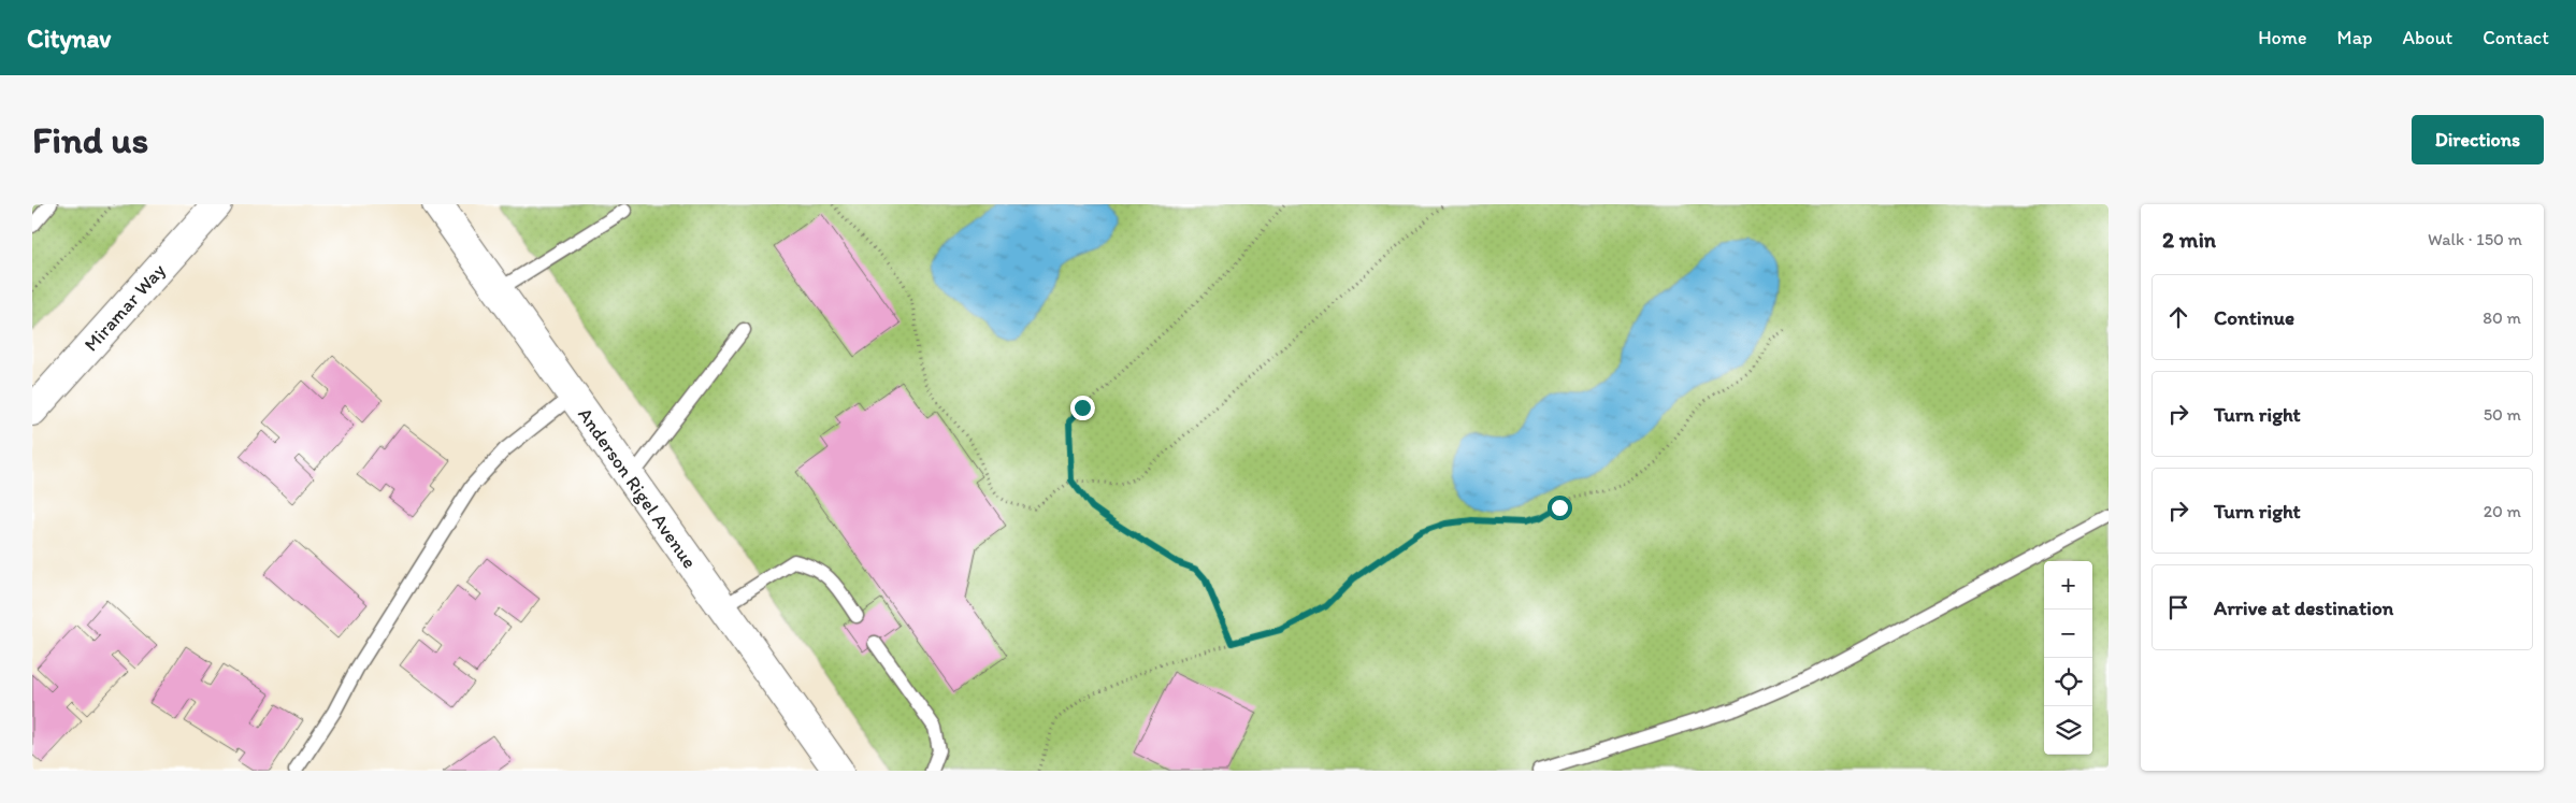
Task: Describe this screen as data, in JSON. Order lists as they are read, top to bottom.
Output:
{
  "streets": {
    "street": ["Miramar Way", "Anderson Rigel Avenue"]
  },
  "page": {
    "header": "Citynav",
    "nav": [
      "Home",
      "Map",
      "About",
      "Contact"
    ],
    "buttons": "Directions",
    "title": "Find us",
    "heading": ["2 min", "Walk · 150 m"],
    "list": [
      ["Continue", "80 m"],
      ["Turn right", "50 m"],
      ["Turn right", "20 m"],
      "Arrive at destination"
    ],
    "map_buttons": ["+", "−"]
  }
}
